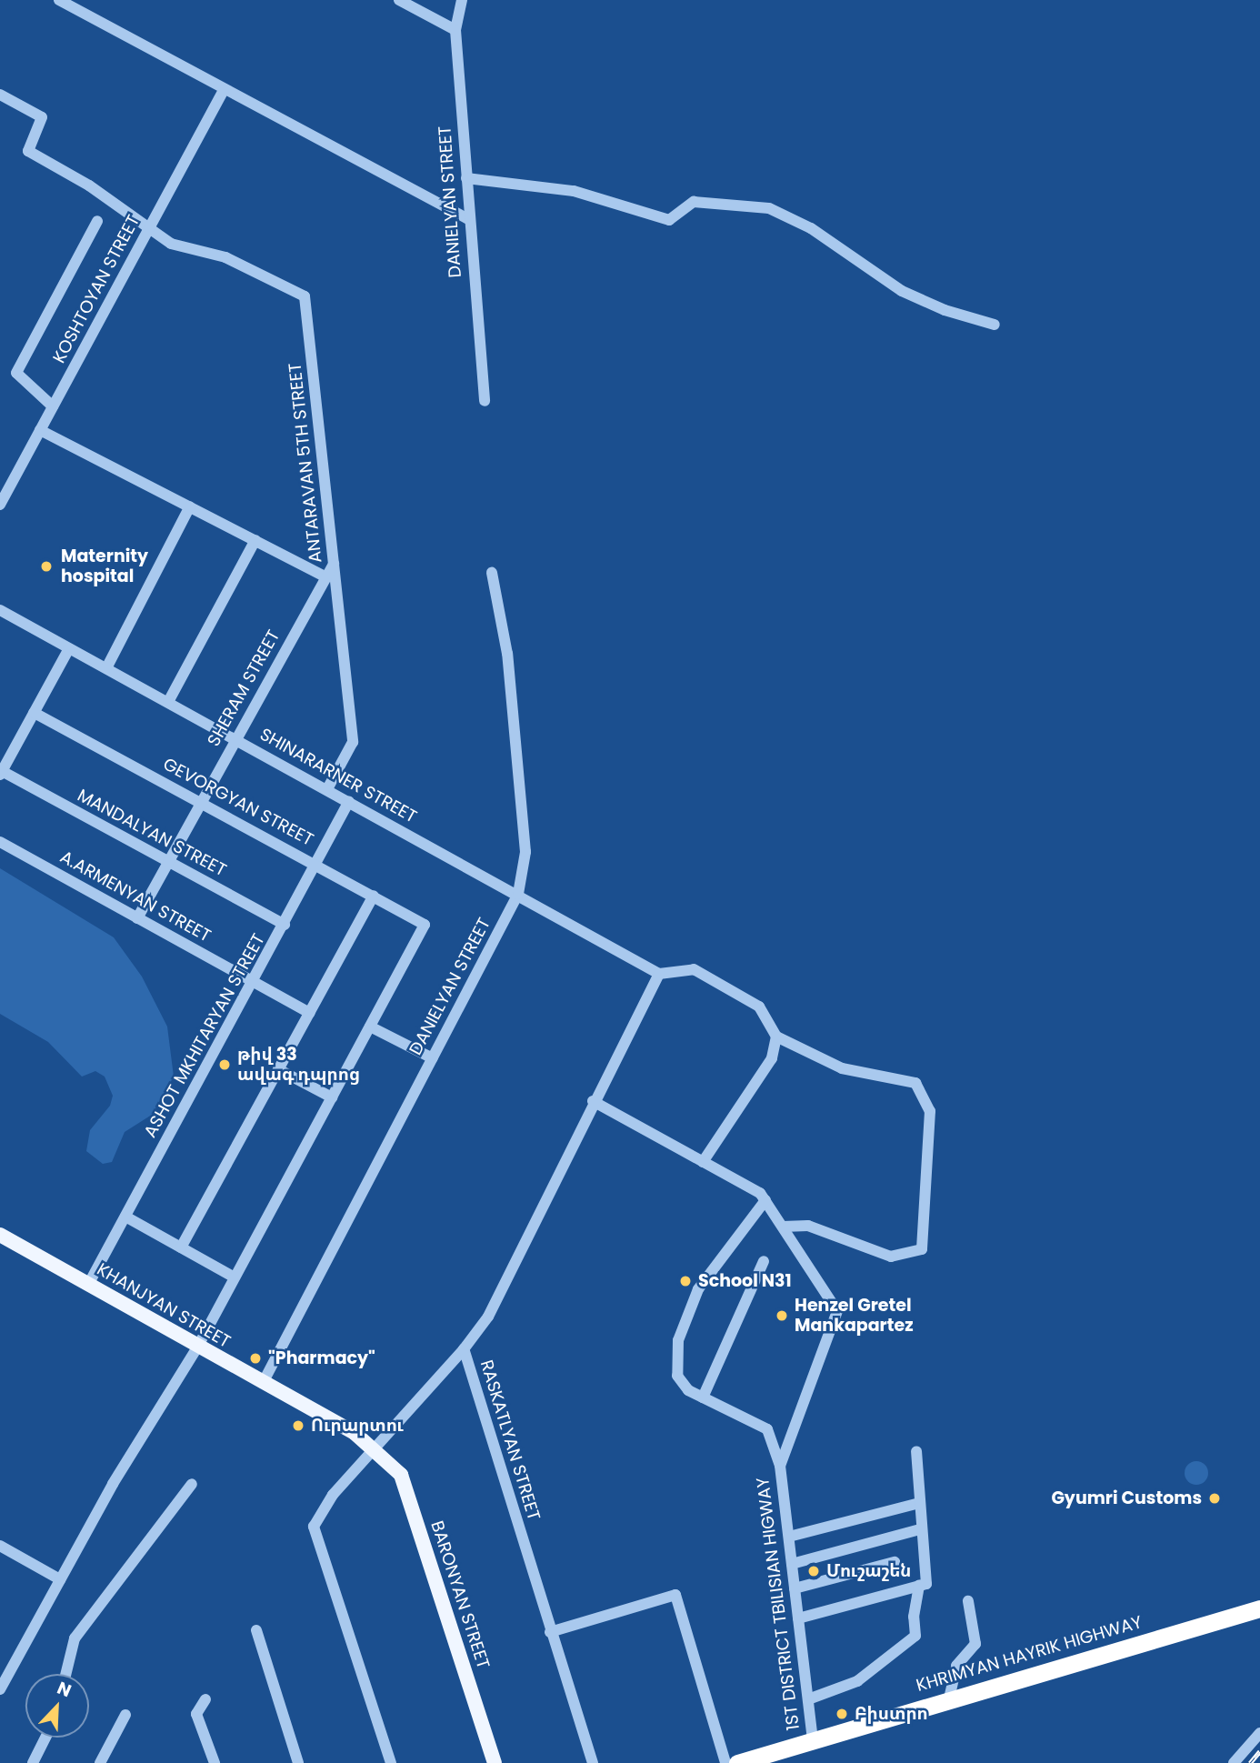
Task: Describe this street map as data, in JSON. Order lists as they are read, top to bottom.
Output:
{
  "streets": {
    "highway": ["KHRIMYAN HAYRIK HIGHWAY"],
    "main road": ["KHANJYAN STREET", "BARONYAN STREET"],
    "street": [
      "DANIELYAN STREET",
      "KOSHTOYAN STREET",
      "ANTARAVAN 5TH STREET",
      "SHERAM STREET",
      "SHINARARNER STREET",
      "GEVORGYAN STREET",
      "MANDALYAN STREET",
      "A.ARMENYAN STREET",
      "ASHOT MKHITARYAN STREET",
      "RASKATLYAN STREET",
      "1ST DISTRICT TBILISIAN HIGWAY"
    ]
  },
  "crossings": [
    ["DANIELYAN STREET", "SHINARARNER STREET"],
    ["DANIELYAN STREET", "KHANJYAN STREET"],
    ["KOSHTOYAN STREET", "ANTARAVAN 5TH STREET"],
    ["ANTARAVAN 5TH STREET", "SHERAM STREET"],
    ["ANTARAVAN 5TH STREET", "SHINARARNER STREET"],
    ["SHERAM STREET", "SHINARARNER STREET"],
    ["SHERAM STREET", "GEVORGYAN STREET"],
    ["SHERAM STREET", "MANDALYAN STREET"],
    ["SHERAM STREET", "A.ARMENYAN STREET"],
    ["SHINARARNER STREET", "ASHOT MKHITARYAN STREET"],
    ["SHINARARNER STREET", "RASKATLYAN STREET"],
    ["GEVORGYAN STREET", "ASHOT MKHITARYAN STREET"],
    ["MANDALYAN STREET", "ASHOT MKHITARYAN STREET"],
    ["A.ARMENYAN STREET", "ASHOT MKHITARYAN STREET"],
    ["ASHOT MKHITARYAN STREET", "KHANJYAN STREET"],
    ["KHANJYAN STREET", "BARONYAN STREET"],
    ["RASKATLYAN STREET", "1ST DISTRICT TBILISIAN HIGWAY"],
    ["1ST DISTRICT TBILISIAN HIGWAY", "KHRIMYAN HAYRIK HIGHWAY"]
  ],
  "places": [
    "Maternity hospital",
    "թիվ 33 ավագ դպրոց",
    "School N31",
    "Henzel Gretel Mankapartez",
    "\"Pharmacy\"",
    "Ուրարտու",
    "Gyumri Customs",
    "Մուշաշեն",
    "Բիստրո"
  ],
  "north": "top right"
}
